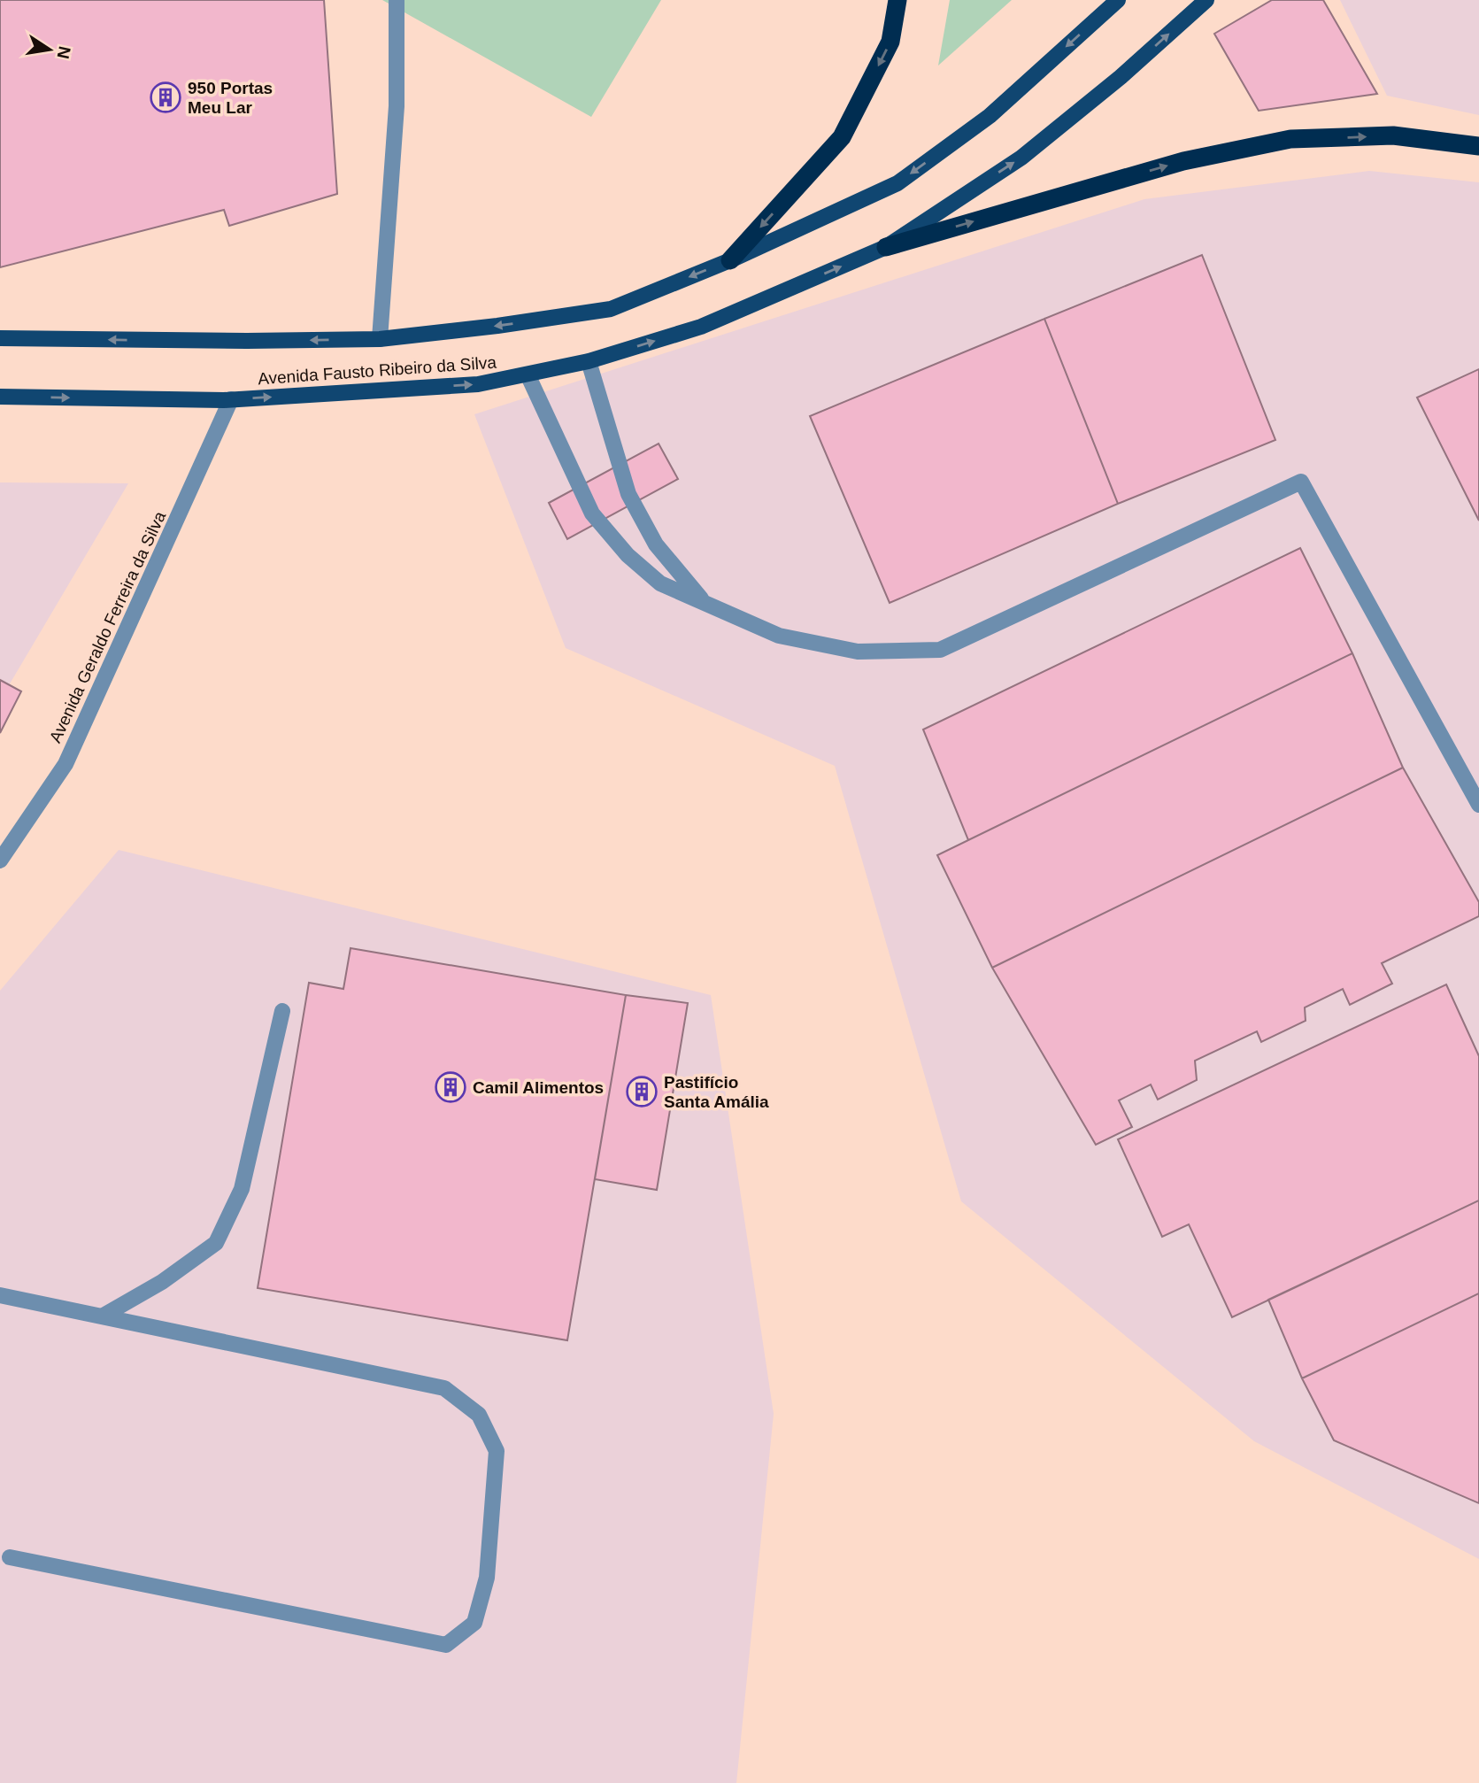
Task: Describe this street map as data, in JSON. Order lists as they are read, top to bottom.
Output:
{
  "streets": {
    "main road": ["Avenida Fausto Ribeiro da Silva"],
    "street": ["Avenida Geraldo Ferreira da Silva"]
  },
  "crossings": [
    ["Avenida Fausto Ribeiro da Silva", "Avenida Geraldo Ferreira da Silva"]
  ],
  "places": {
    "building": ["950 Portas Meu Lar", "Camil Alimentos", "Pastifício Santa Amália"]
  },
  "north": "right"
}
